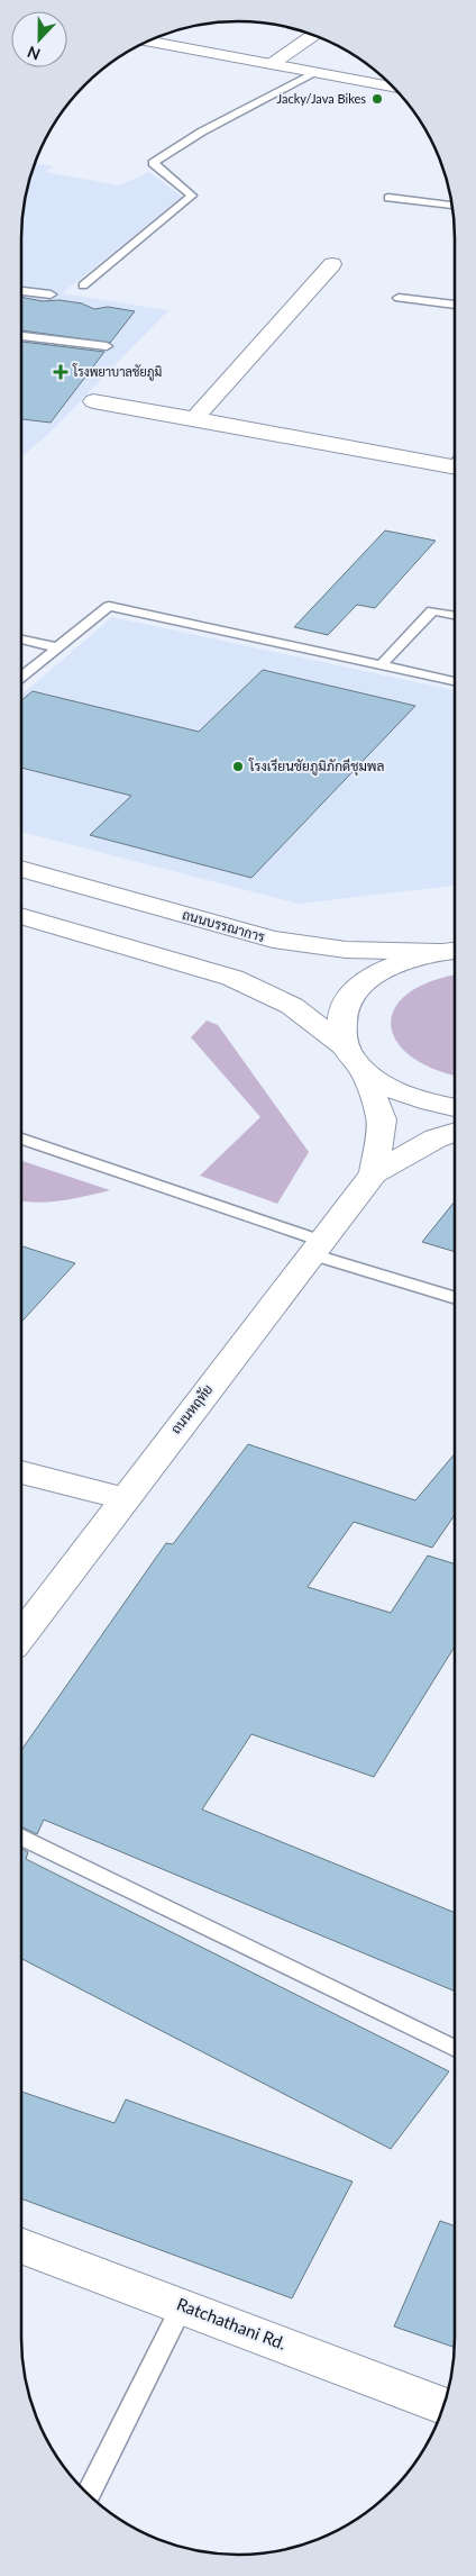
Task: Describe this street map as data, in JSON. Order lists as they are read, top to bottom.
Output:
{
  "streets": {
    "street": ["ถนนบรรณาการ", "ถนนหฤทัย", "Ratchathani Rd."]
  },
  "places": {
    "other": ["Jacky/Java Bikes", "โรงเรียนชัยภูมิภักดีชุมพล"],
    "health": ["โรงพยาบาลชัยภูมิ"]
  },
  "north": "bottom"
}
